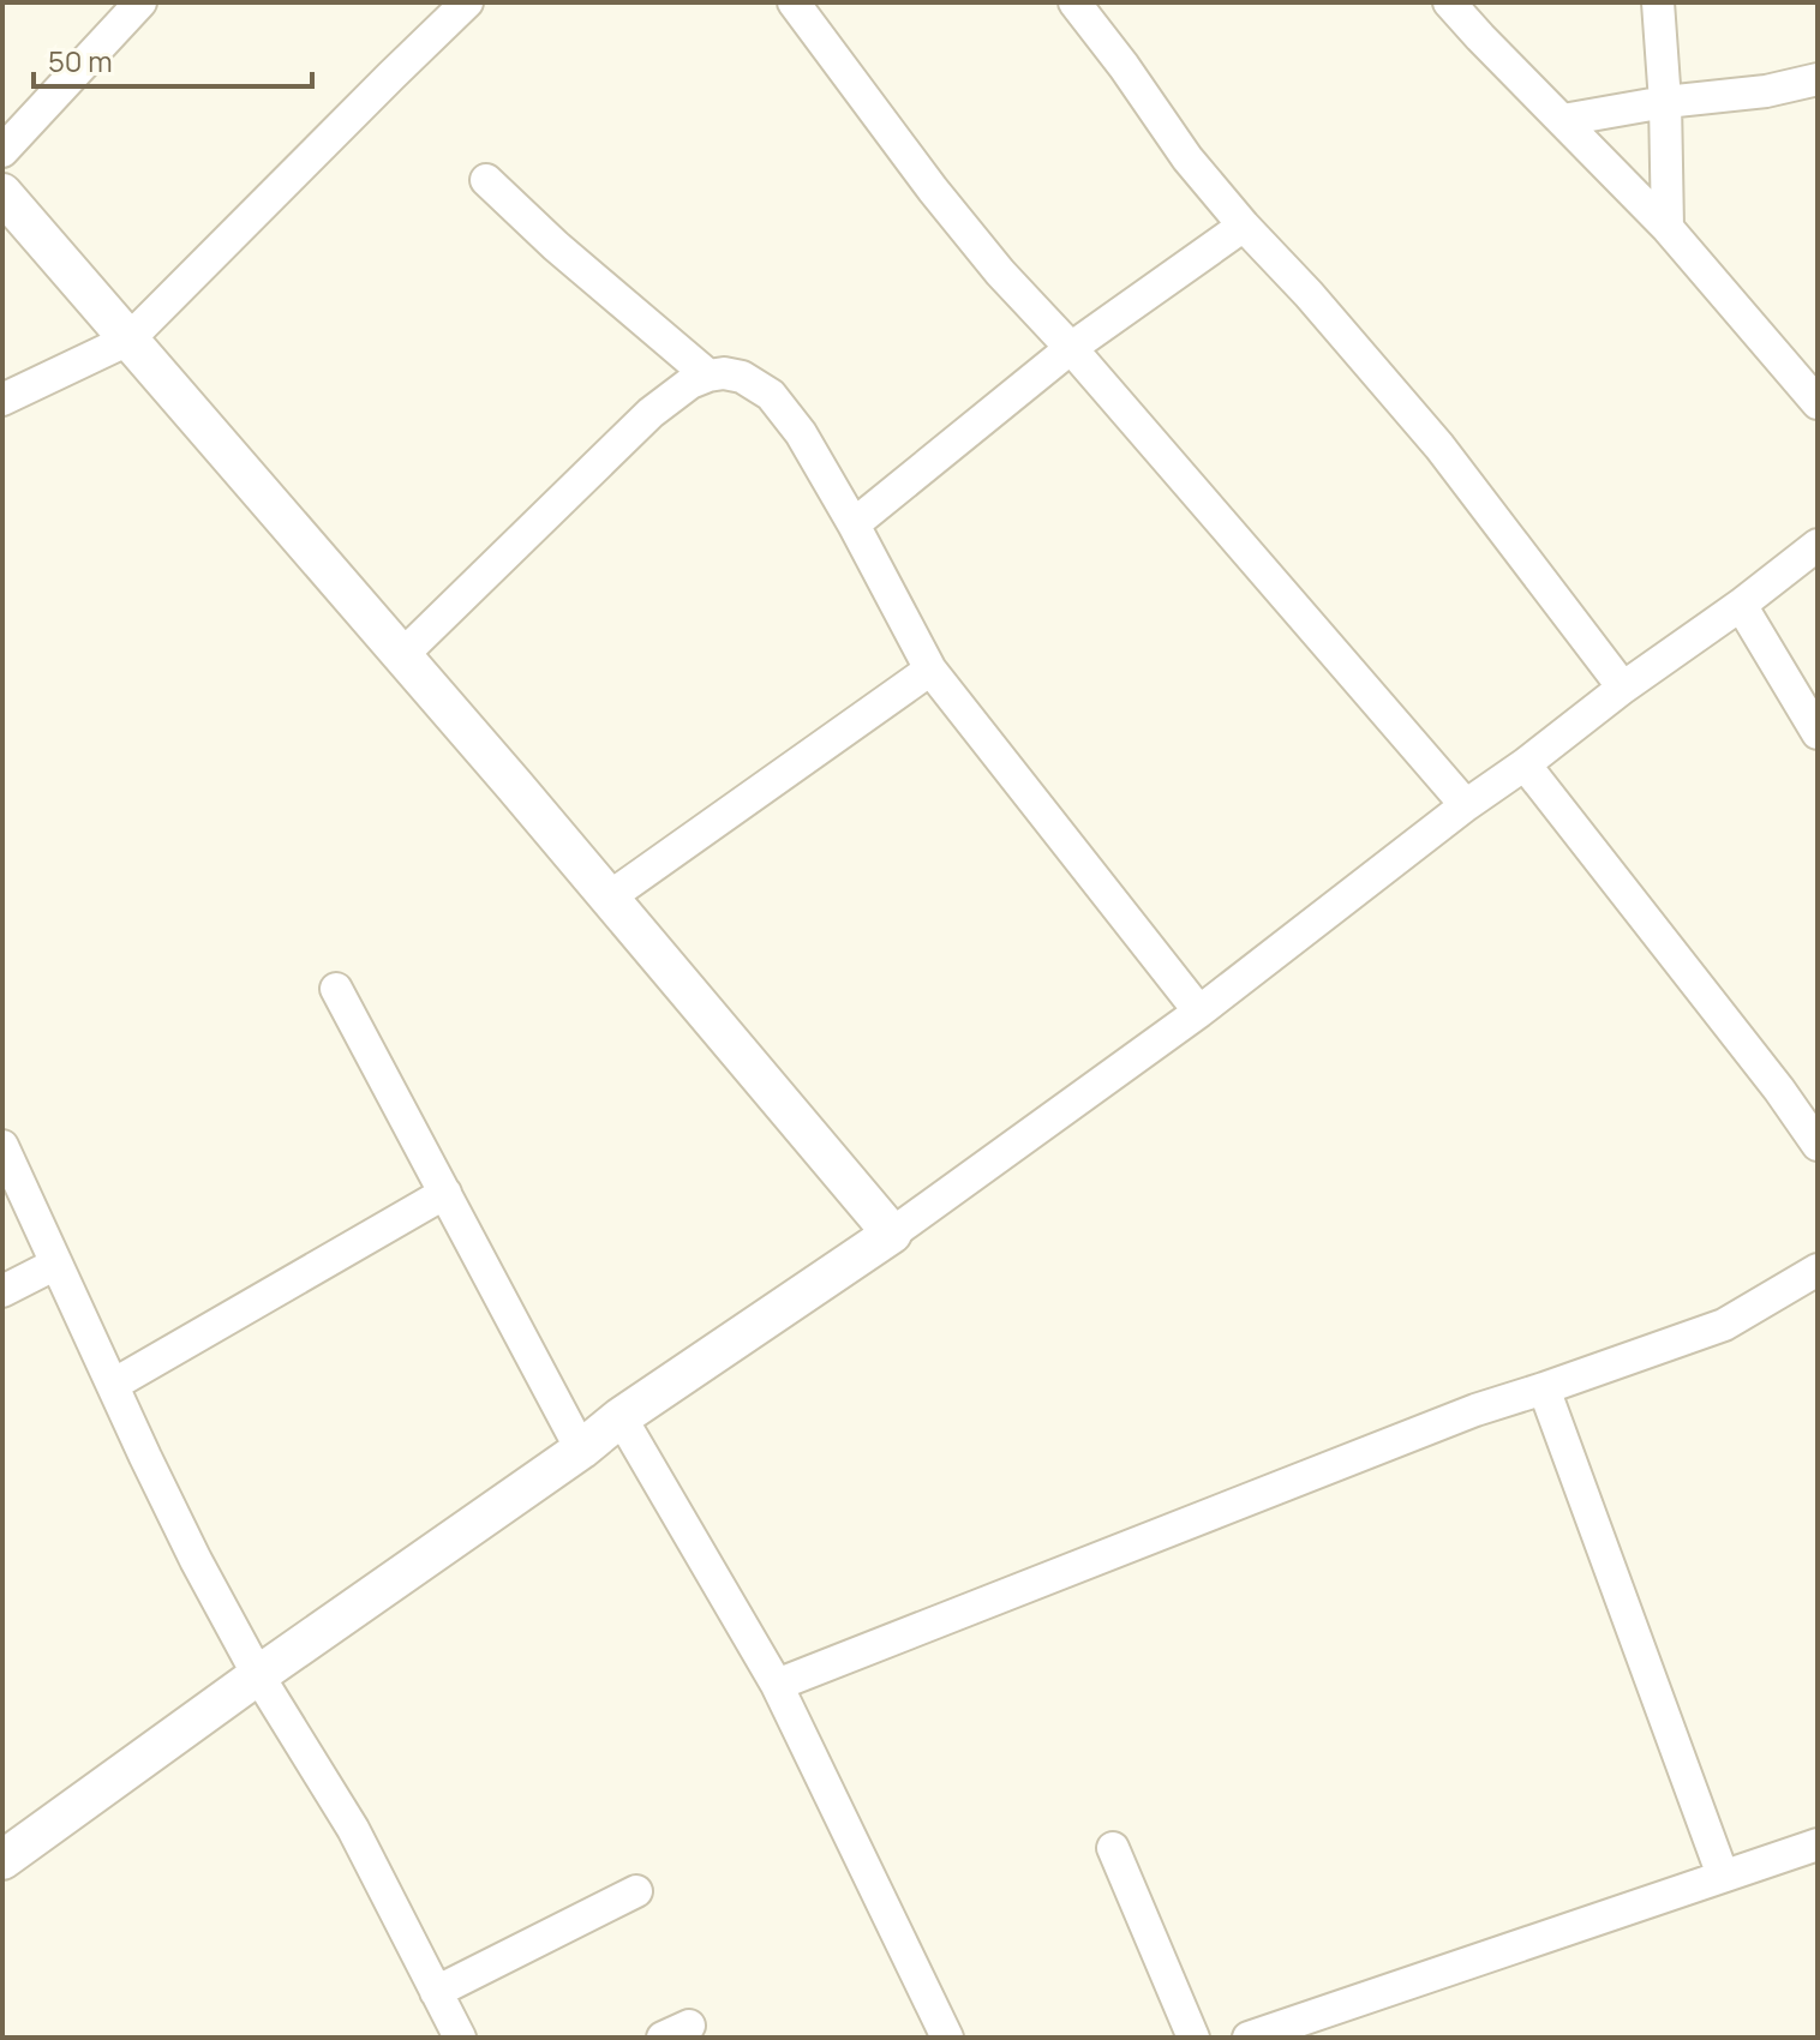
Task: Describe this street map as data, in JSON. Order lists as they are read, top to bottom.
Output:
{
  "scale_bar": "50 m"
}
